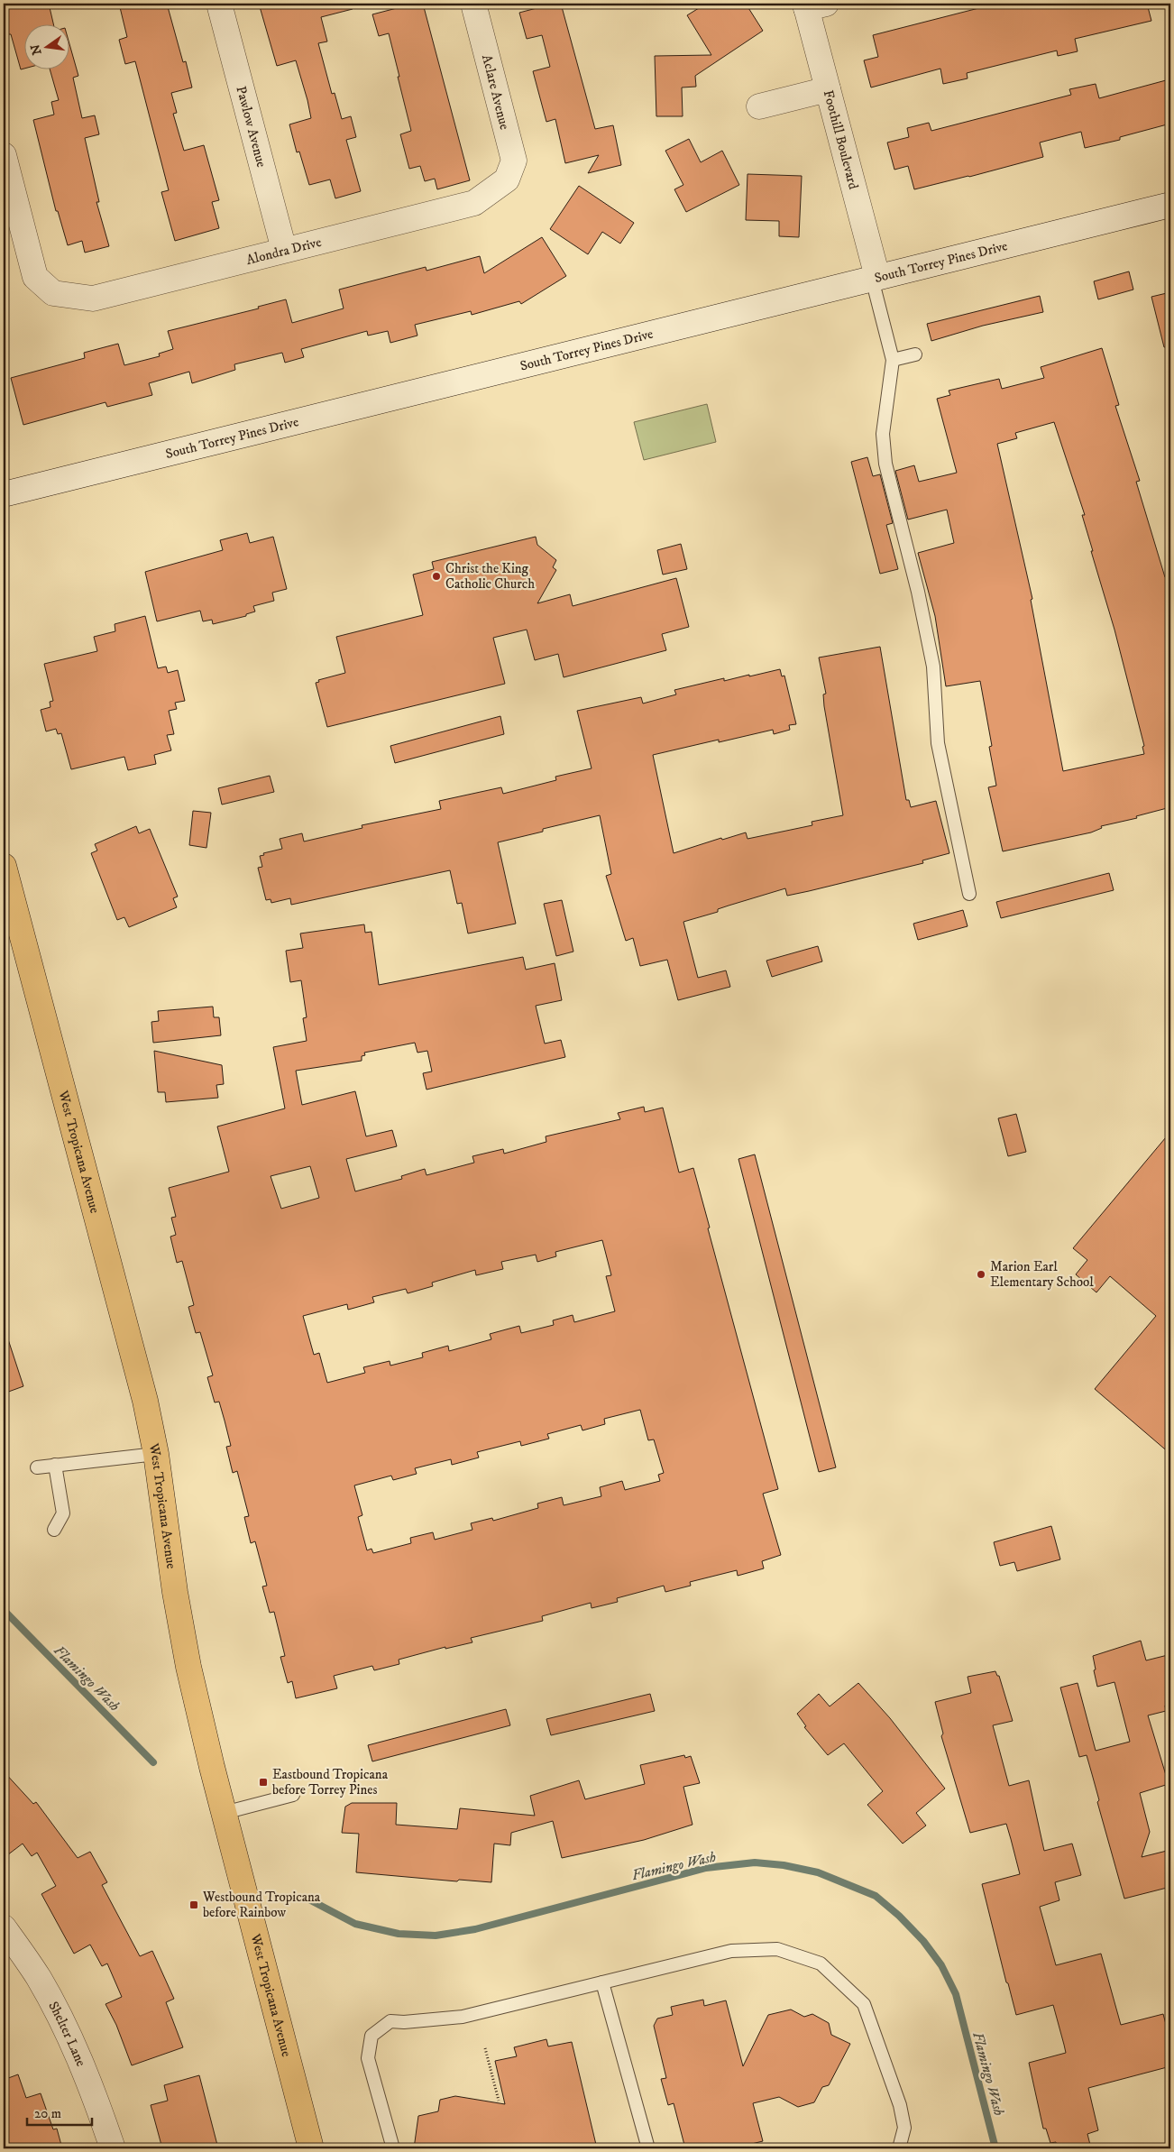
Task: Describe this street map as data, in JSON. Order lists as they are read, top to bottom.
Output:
{
  "streets": {
    "main road": ["West Tropicana Avenue"],
    "street": [
      "Aclare Avenue",
      "Pawlow Avenue",
      "Foothill Boulevard",
      "Alondra Drive",
      "South Torrey Pines Drive",
      "Shelter Lane"
    ]
  },
  "crossings": [
    ["Aclare Avenue", "Alondra Drive"],
    ["Pawlow Avenue", "Alondra Drive"],
    ["Foothill Boulevard", "South Torrey Pines Drive"]
  ],
  "water": ["Flamingo Wash"],
  "places": {
    "other": ["Christ the King Catholic Church", "Marion Earl Elementary School"],
    "transit": ["Eastbound Tropicana before Torrey Pines", "Westbound Tropicana before Rainbow"]
  },
  "scale_bar": "20 m",
  "north": "left"
}
